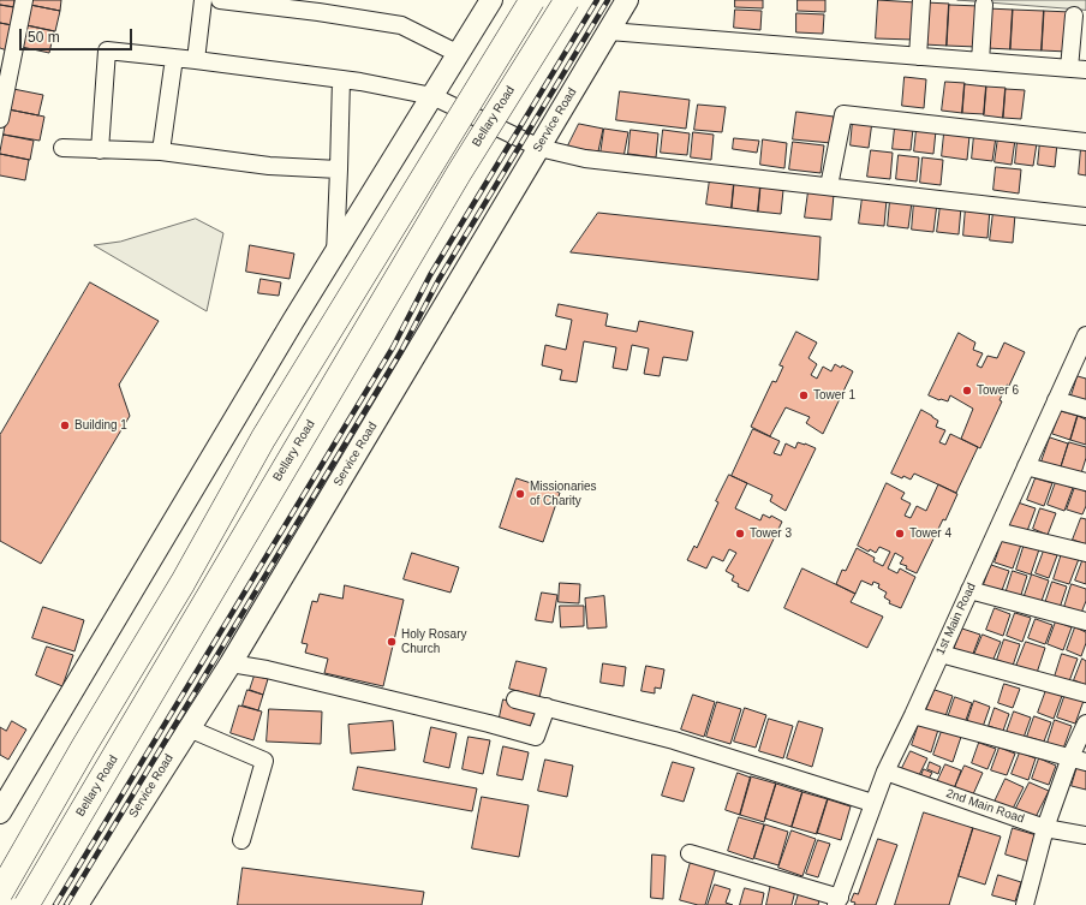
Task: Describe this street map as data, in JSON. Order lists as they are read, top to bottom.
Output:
{
  "streets": {
    "highway": ["Bellary Road"],
    "main road": ["Service Road"],
    "street": ["1st Main Road", "2nd Main Road"]
  },
  "crossings": [
    ["1st Main Road", "2nd Main Road"]
  ],
  "places": [
    "Tower 6",
    "Tower 1",
    "Building 1",
    "Missionaries of Charity",
    "Tower 3",
    "Tower 4",
    "Holy Rosary Church"
  ],
  "scale_bar": "50 m"
}
